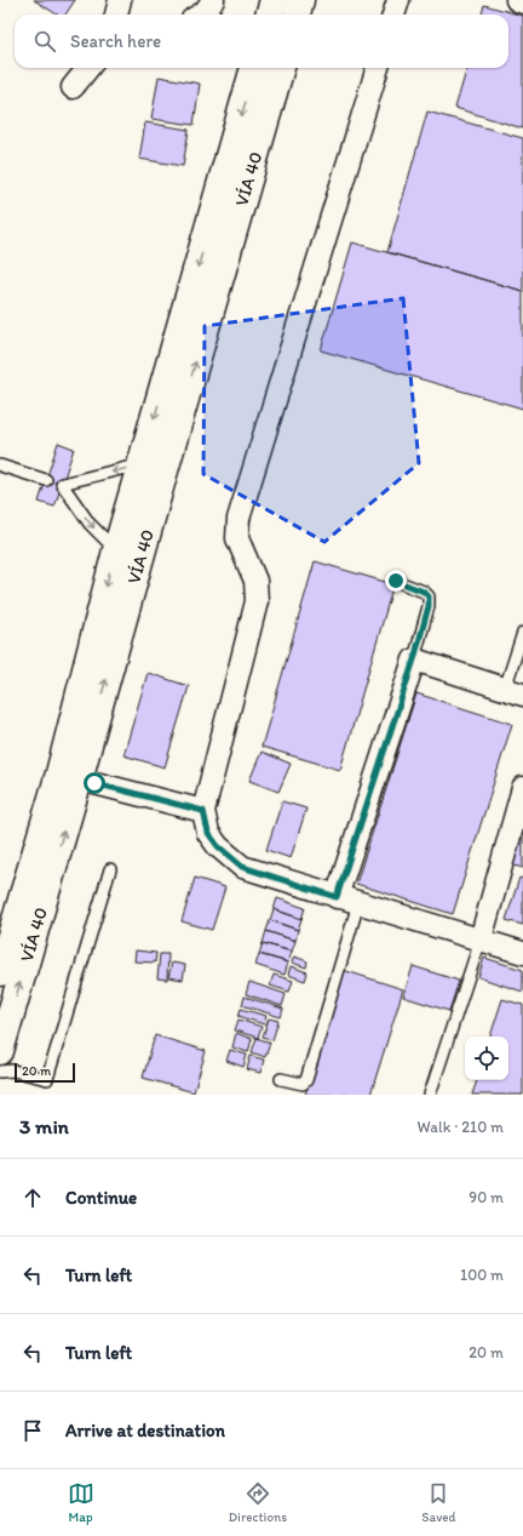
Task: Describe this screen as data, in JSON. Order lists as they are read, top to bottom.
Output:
{
  "streets": {
    "highway": ["VÍA 40"]
  },
  "scale_bar": "20 m",
  "page": {
    "search": "Search here",
    "scale": "20 m",
    "heading": ["3 min", "Walk · 210 m"],
    "list": [
      ["Continue", "90 m"],
      ["Turn left", "100 m"],
      ["Turn left", "20 m"],
      "Arrive at destination"
    ],
    "nav": ["Map", "Directions", "Saved"]
  }
}
